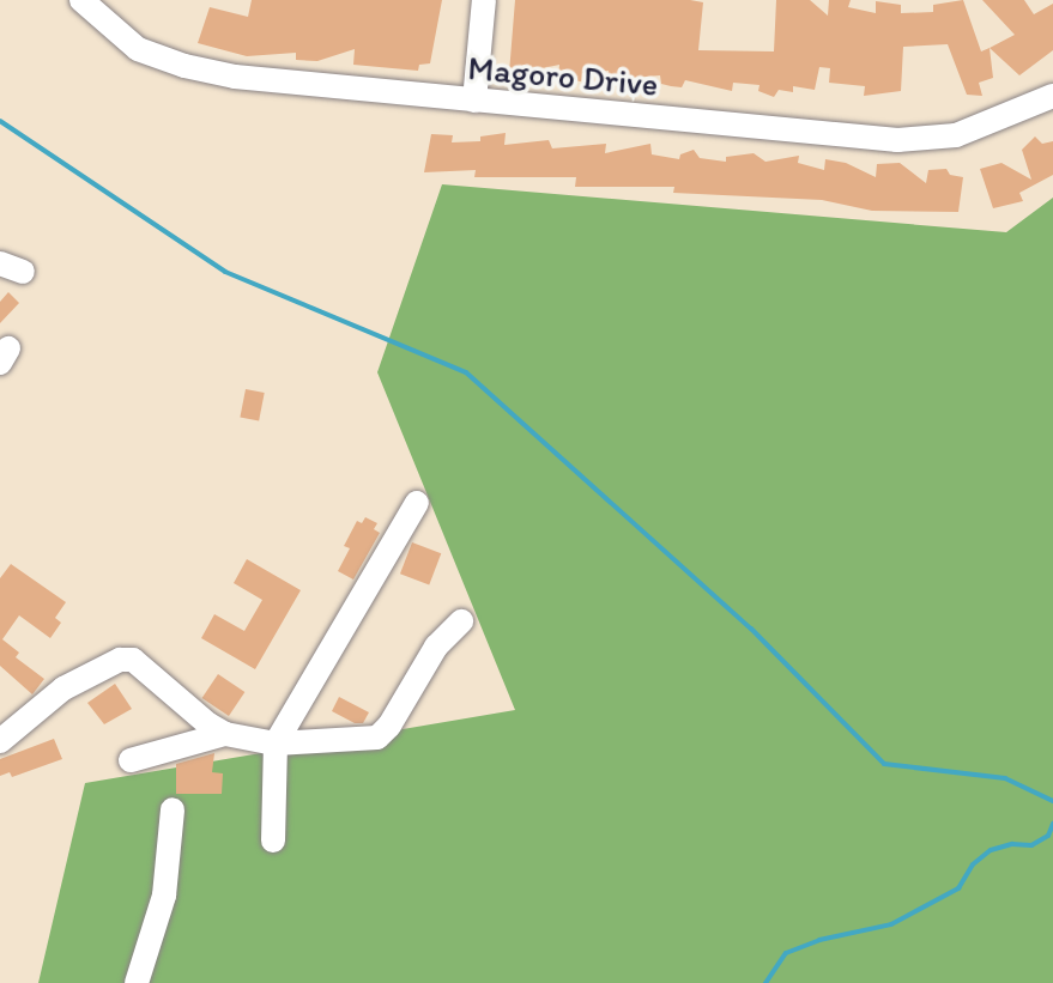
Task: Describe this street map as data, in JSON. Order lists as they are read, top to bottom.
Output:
{
  "streets": {
    "street": ["Magoro Drive"]
  }
}
